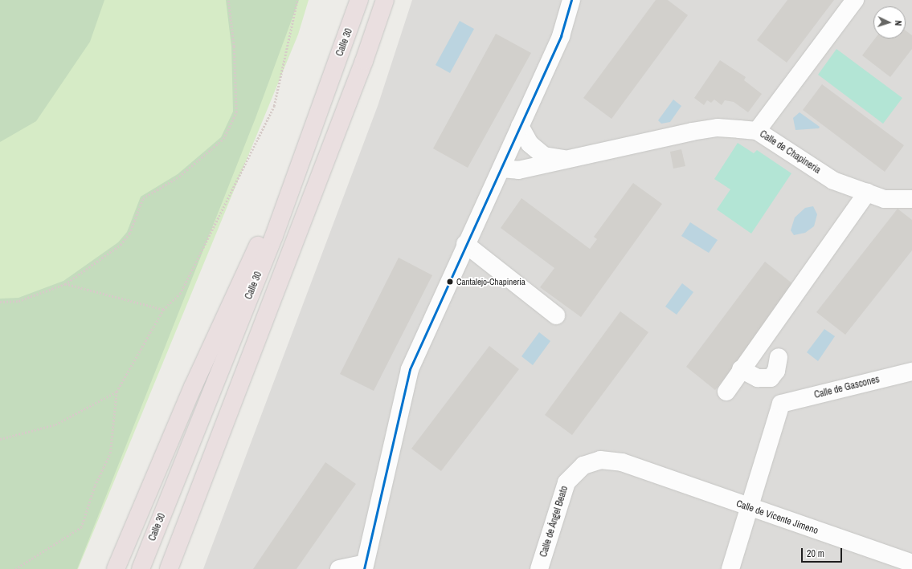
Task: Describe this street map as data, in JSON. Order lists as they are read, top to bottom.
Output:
{
  "streets": {
    "highway": ["Calle 30"],
    "street": [
      "Calle de Chapinería",
      "Calle de Gascones",
      "Calle de Vicente Jimeno",
      "Calle de Ángel Beato"
    ]
  },
  "crossings": [
    ["Calle de Gascones", "Calle de Vicente Jimeno"],
    ["Calle de Vicente Jimeno", "Calle de Ángel Beato"]
  ],
  "places": ["Cantalejo-Chapineria"],
  "scale_bar": "20 m",
  "north": "right"
}
